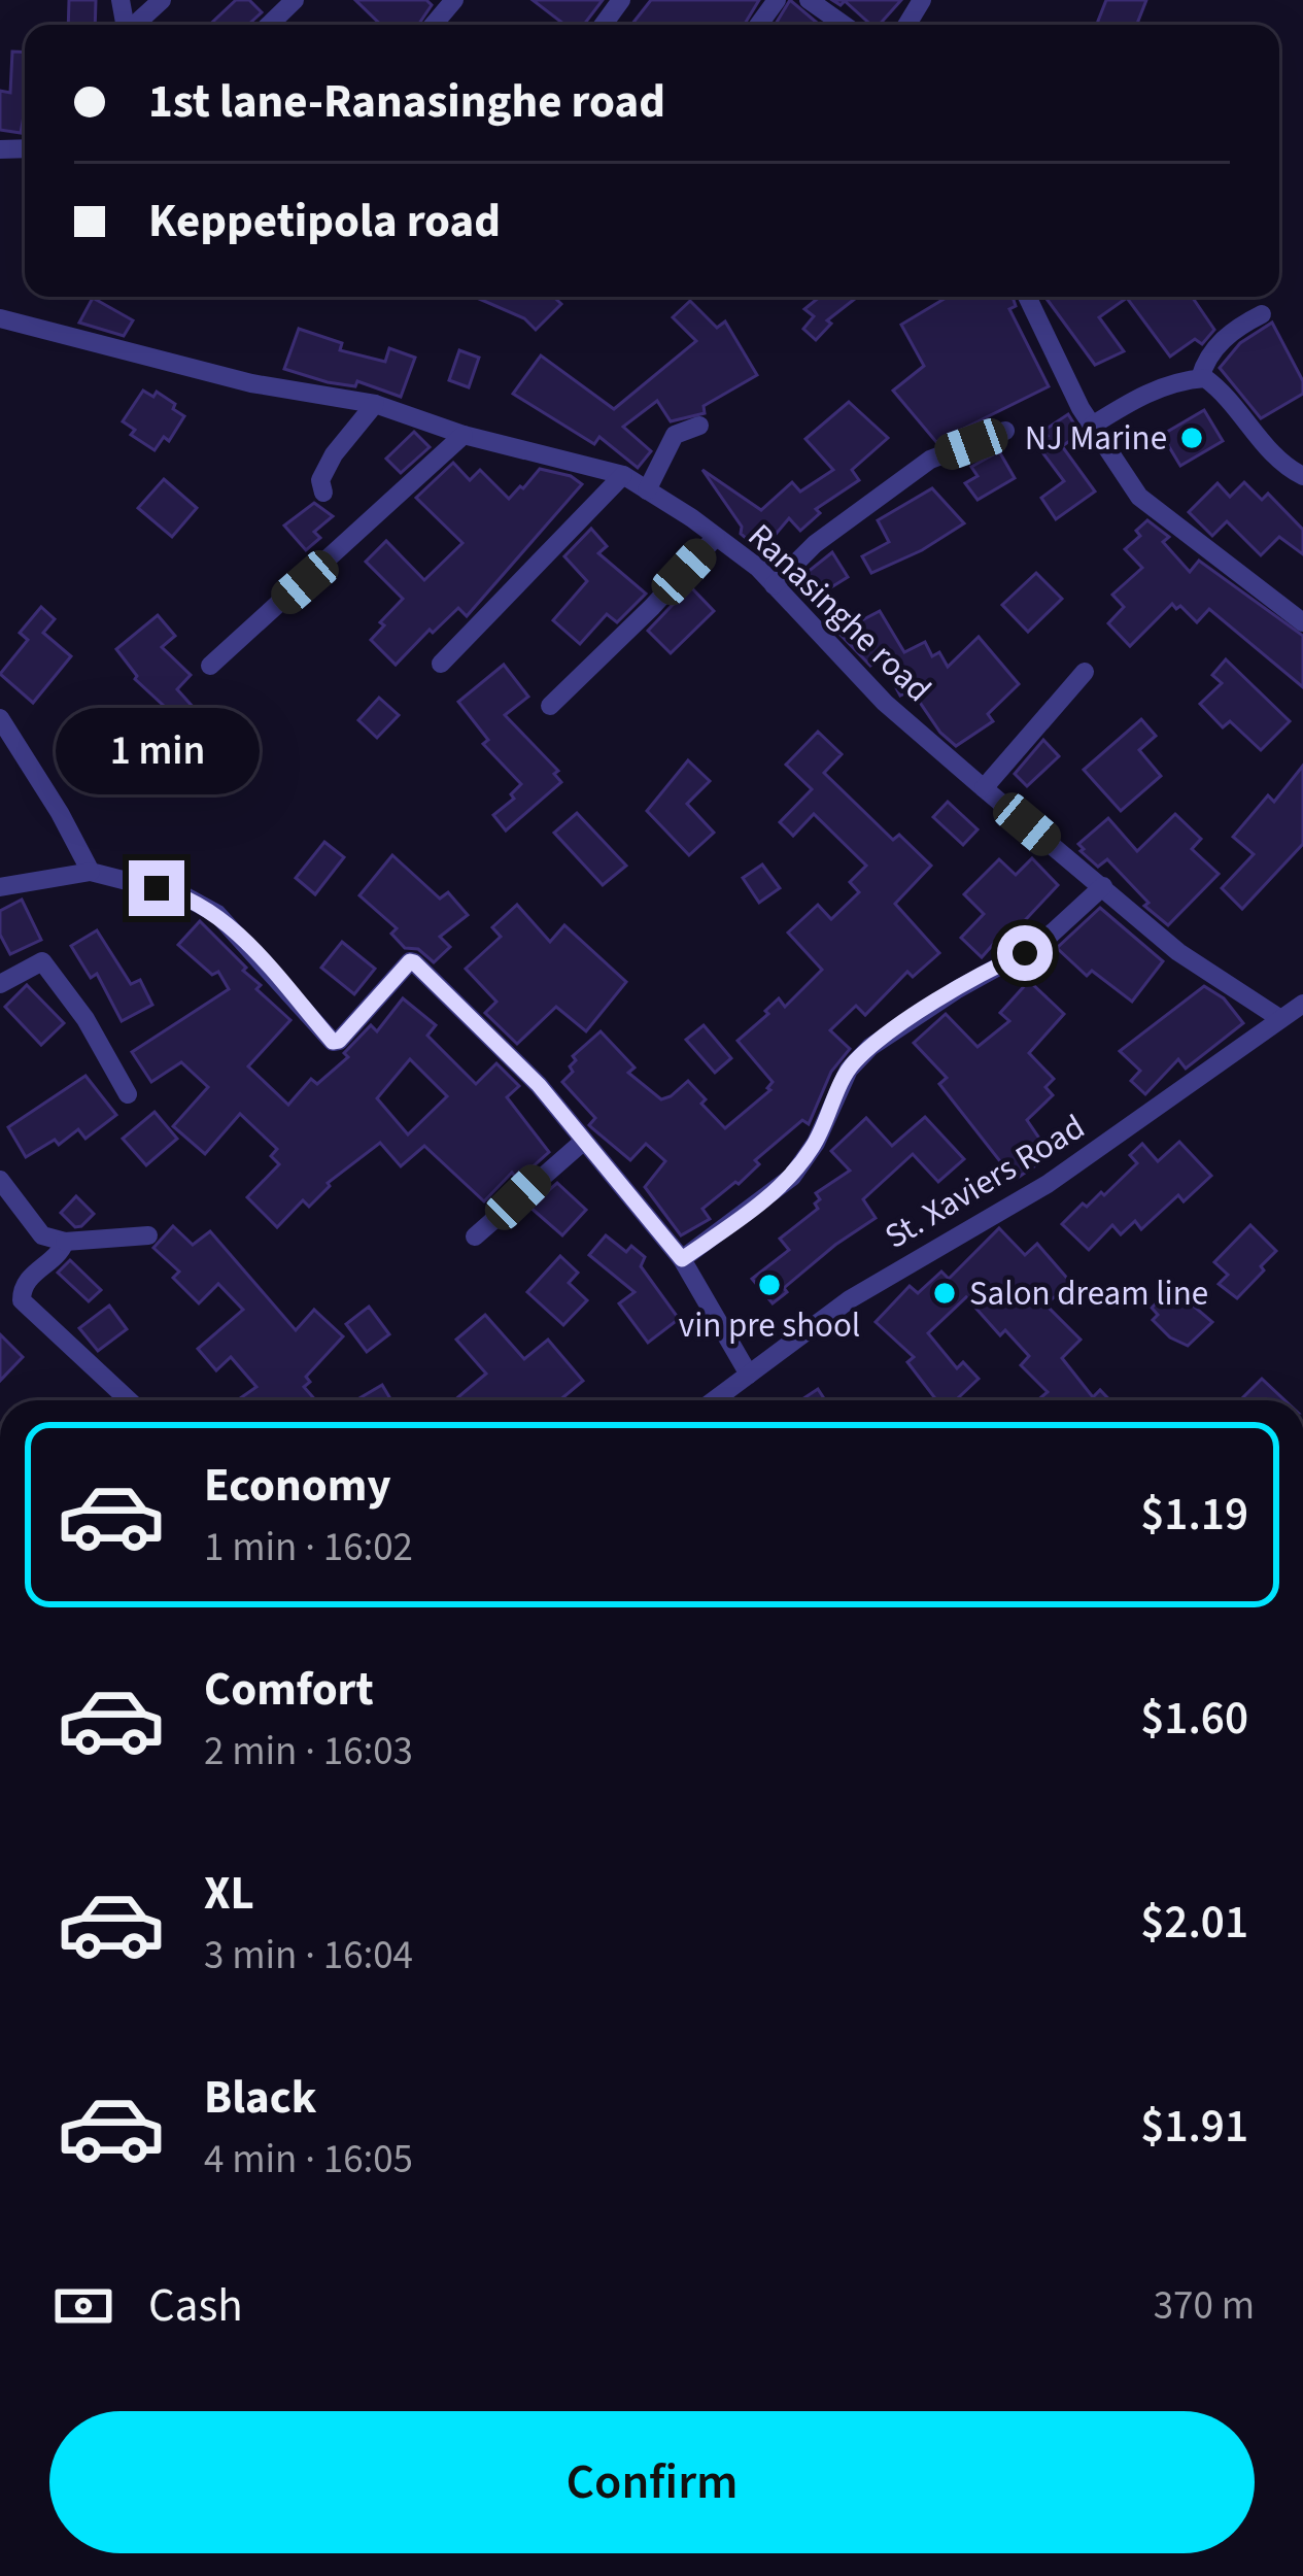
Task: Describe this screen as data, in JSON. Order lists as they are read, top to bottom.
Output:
{
  "streets": {
    "street": ["Ranasinghe road", "St. Xaviers Road"]
  },
  "crossings": [
    ["Ranasinghe road", "St. Xaviers Road"]
  ],
  "places": ["NJ Marine", "vin pre shool", "Salon dream line"],
  "page": {
    "banner": ["1st lane-Ranasinghe road", "Keppetipola road"],
    "bubble": "1 min",
    "list": [
      {
        "name": "Economy",
        "note": "1 min · 16:02",
        "value": "$1.19"
      },
      {
        "name": "Comfort",
        "note": "2 min · 16:03",
        "value": "$1.60"
      },
      {
        "name": "XL",
        "note": "3 min · 16:04",
        "value": "$2.01"
      },
      {
        "name": "Black",
        "note": "4 min · 16:05",
        "value": "$1.91"
      }
    ],
    "pay": ["Cash", "370 m"],
    "buttons": "Confirm"
  }
}
